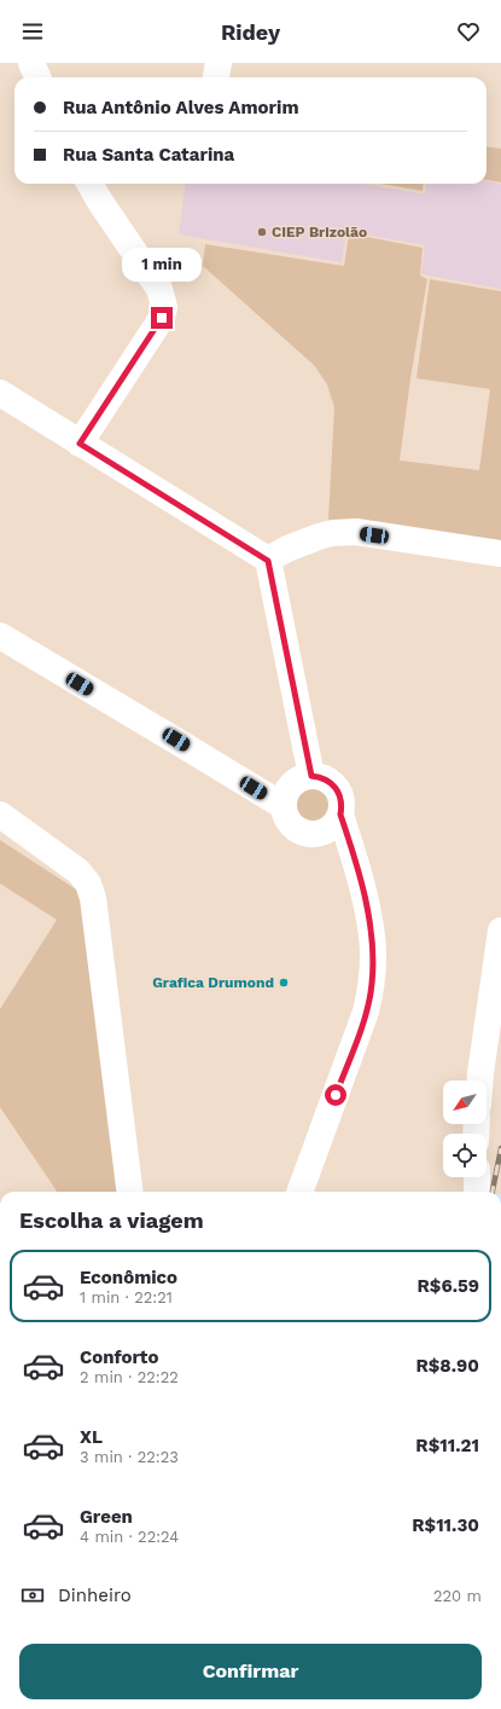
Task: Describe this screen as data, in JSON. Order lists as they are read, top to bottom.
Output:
{
  "places": ["CIEP Brizolão", "Grafica Drumond"],
  "north": "bottom left",
  "page": {
    "header": "Ridey",
    "banner": ["Rua Antônio Alves Amorim", "Rua Santa Catarina"],
    "bubble": "1 min",
    "heading": "Escolha a viagem",
    "list": [
      {
        "name": "Econômico",
        "note": "1 min · 22:21",
        "value": "R$6.59"
      },
      {
        "name": "Conforto",
        "note": "2 min · 22:22",
        "value": "R$8.90"
      },
      {
        "name": "XL",
        "note": "3 min · 22:23",
        "value": "R$11.21"
      },
      {
        "name": "Green",
        "note": "4 min · 22:24",
        "value": "R$11.30"
      }
    ],
    "pay": ["Dinheiro", "220 m"],
    "buttons": "Confirmar"
  }
}
